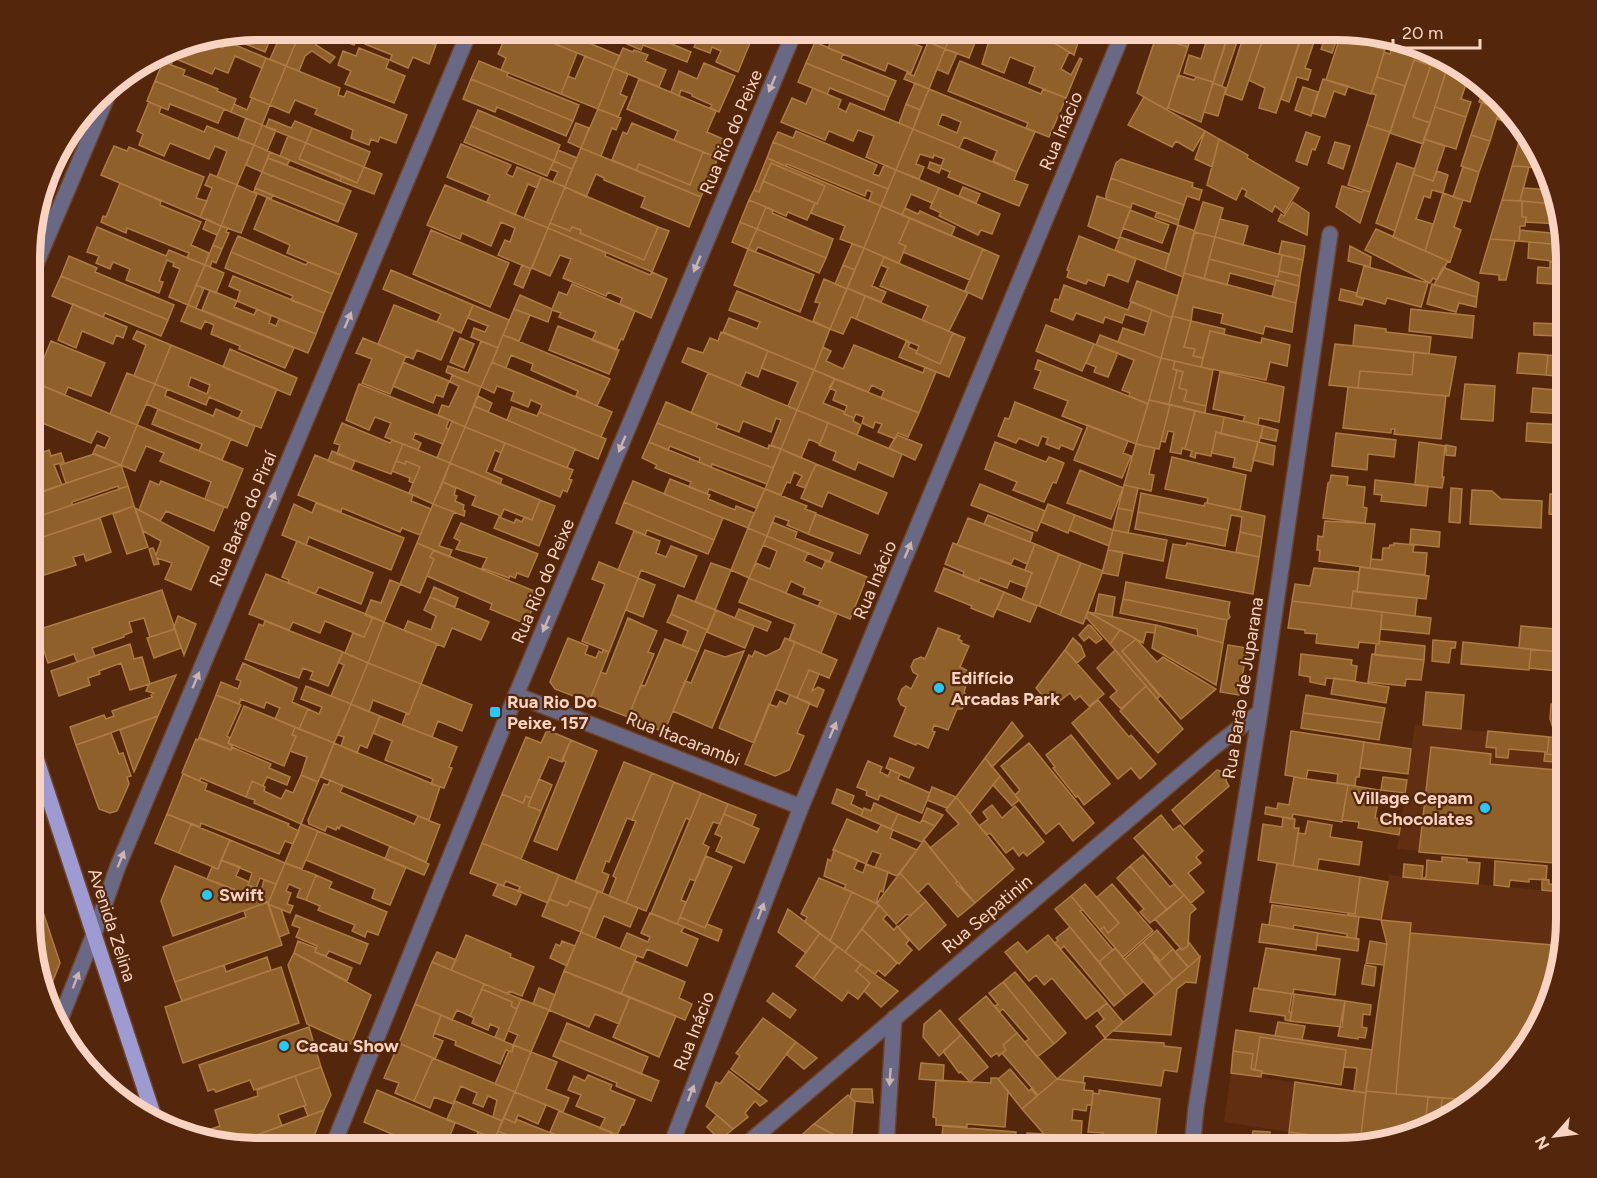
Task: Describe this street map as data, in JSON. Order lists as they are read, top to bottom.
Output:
{
  "streets": {
    "main road": ["Avenida Zelina"],
    "street": [
      "Rua Inácio",
      "Rua Rio do Peixe",
      "Rua Barão do Piraí",
      "Rua Barão de Juparana",
      "Rua Itacarambi",
      "Rua Sepatinin"
    ]
  },
  "crossings": [
    ["Rua Inácio", "Rua Itacarambi"],
    ["Rua Rio do Peixe", "Rua Itacarambi"],
    ["Rua Barão do Piraí", "Avenida Zelina"],
    ["Rua Barão de Juparana", "Rua Sepatinin"]
  ],
  "one_way": ["Rua Inácio", "Rua Rio do Peixe", "Rua Barão do Piraí"],
  "places": {
    "other": [
      "Edifício Arcadas Park",
      "Village Cepam Chocolates",
      "Swift",
      "Cacau Show"
    ],
    "transit": ["Rua Rio Do Peixe, 157"]
  },
  "scale_bar": "20 m",
  "north": "bottom left"
}
